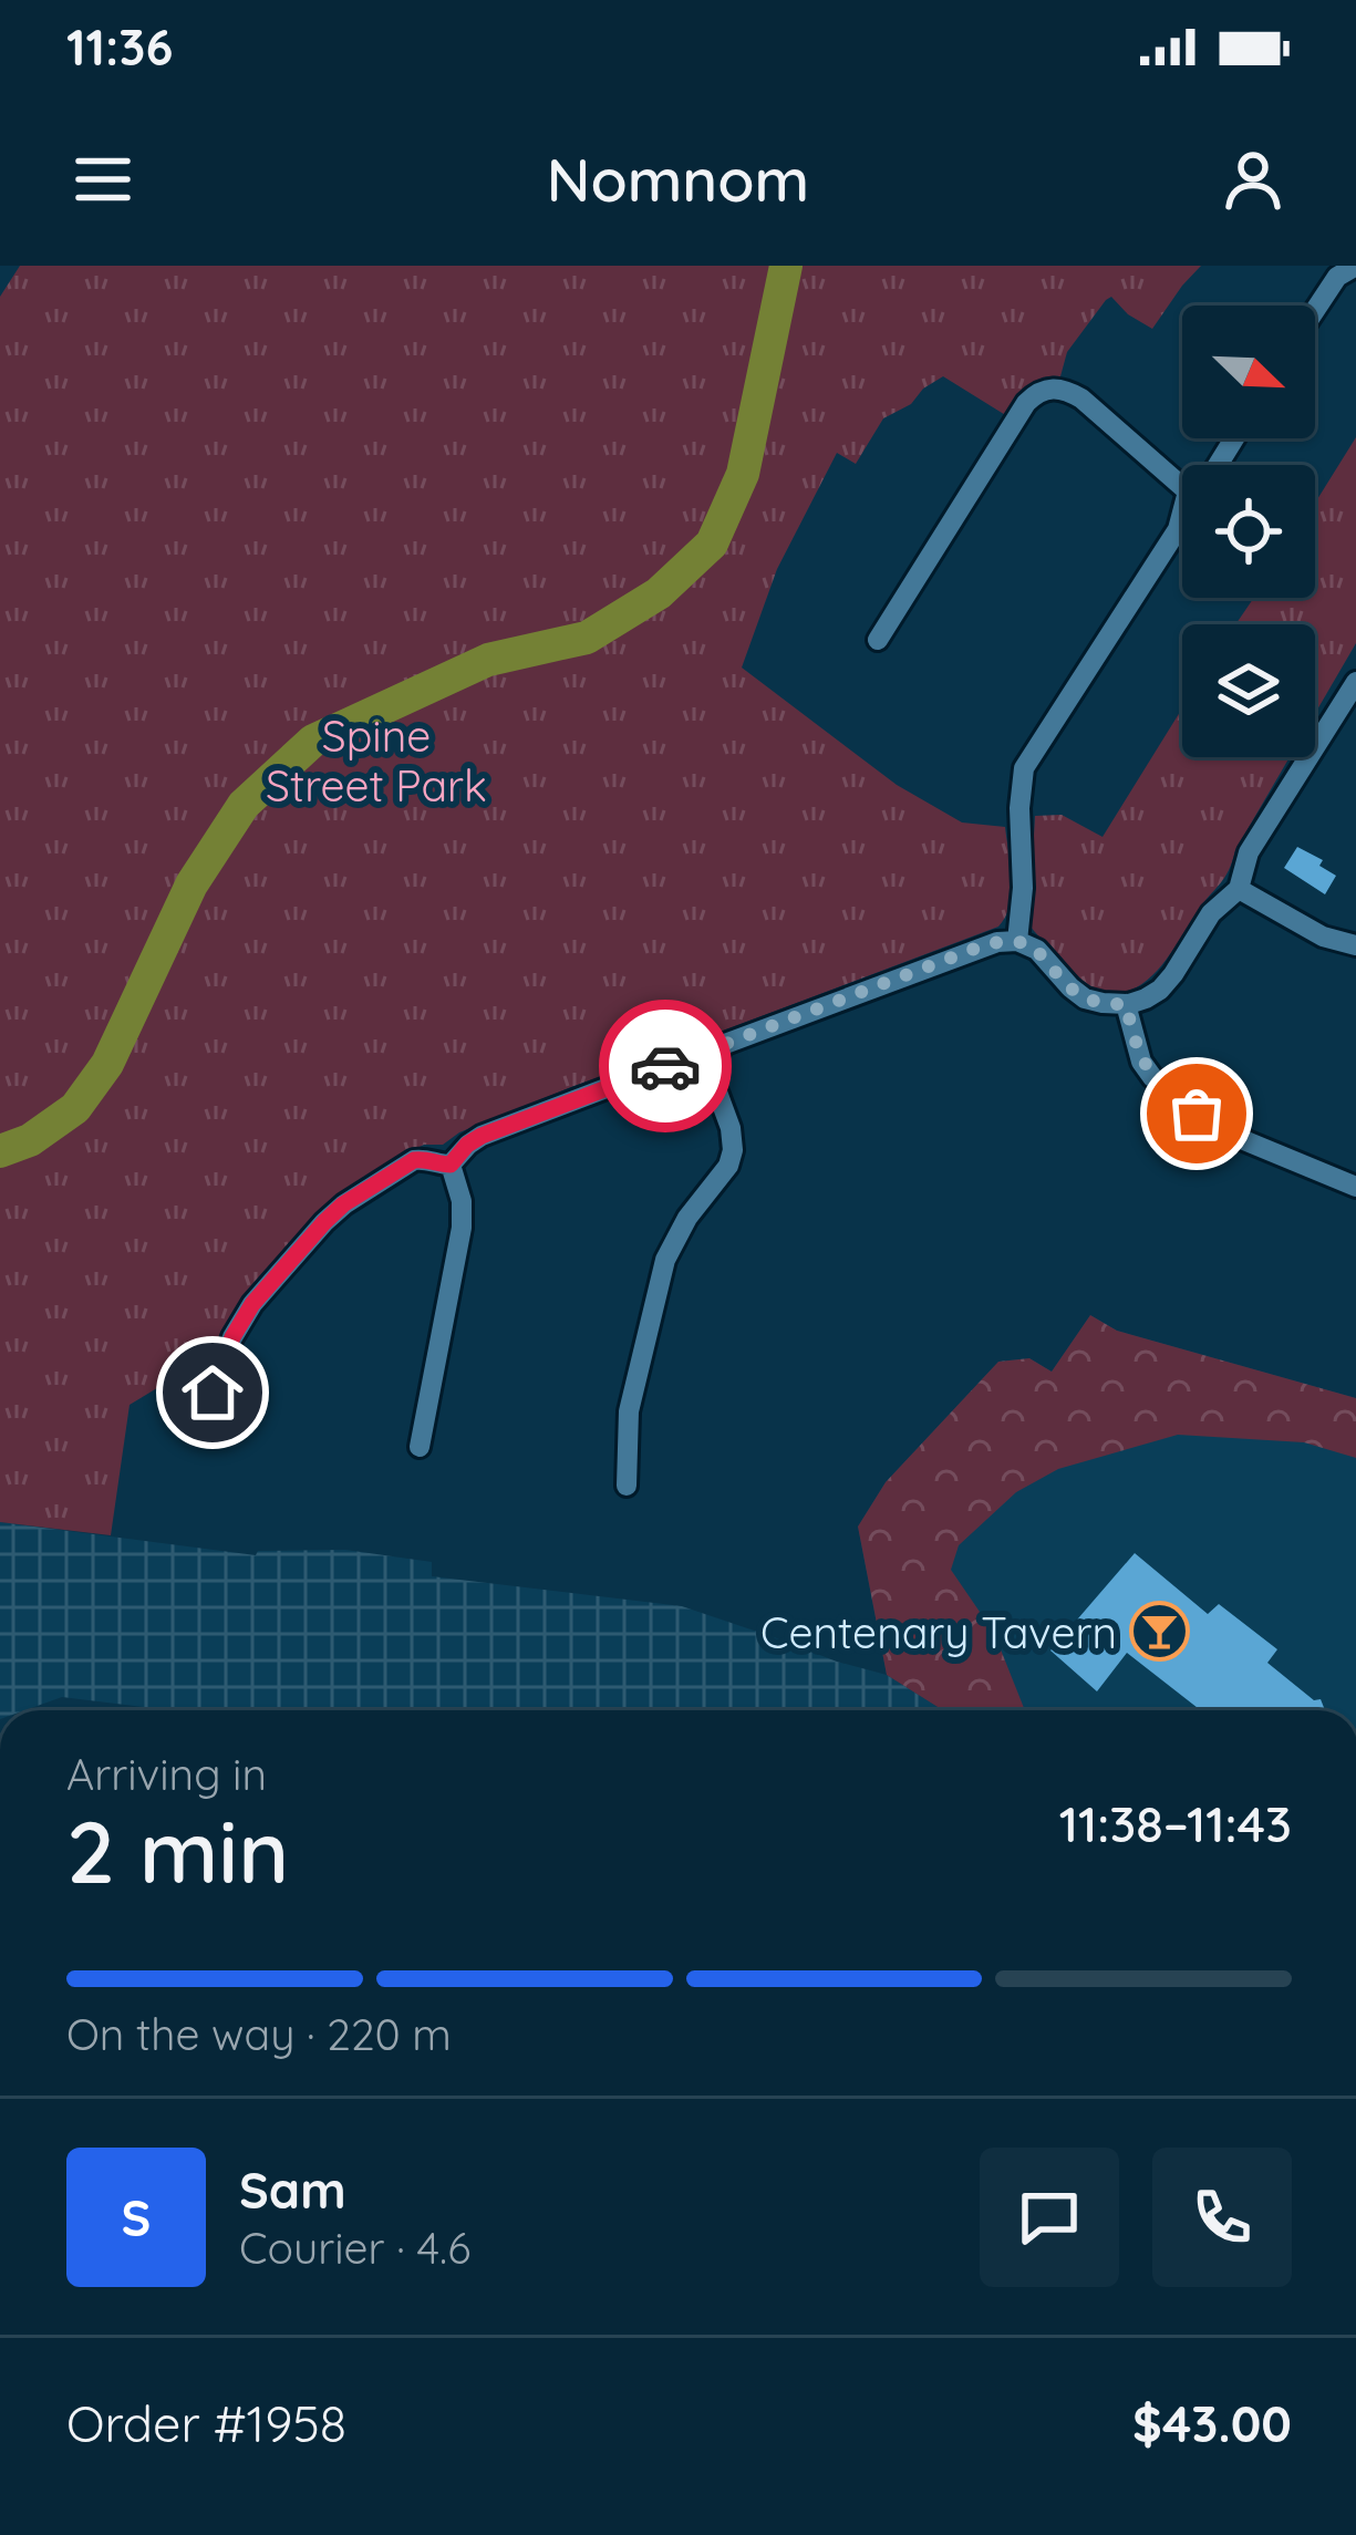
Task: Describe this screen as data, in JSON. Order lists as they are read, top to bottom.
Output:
{
  "parks": ["Spine Street Park"],
  "places": {
    "bar": ["Centenary Tavern"]
  },
  "north": "bottom right",
  "page": {
    "status": "11:36",
    "header": "Nomnom",
    "heading": ["2 min", "Arriving in", "11:38–11:43"],
    "panel": [
      "Sam",
      "Courier · 4.6",
      "Order #1958",
      "$43.00"
    ],
    "bar": "On the way · 220 m",
    "round": "S"
  }
}
